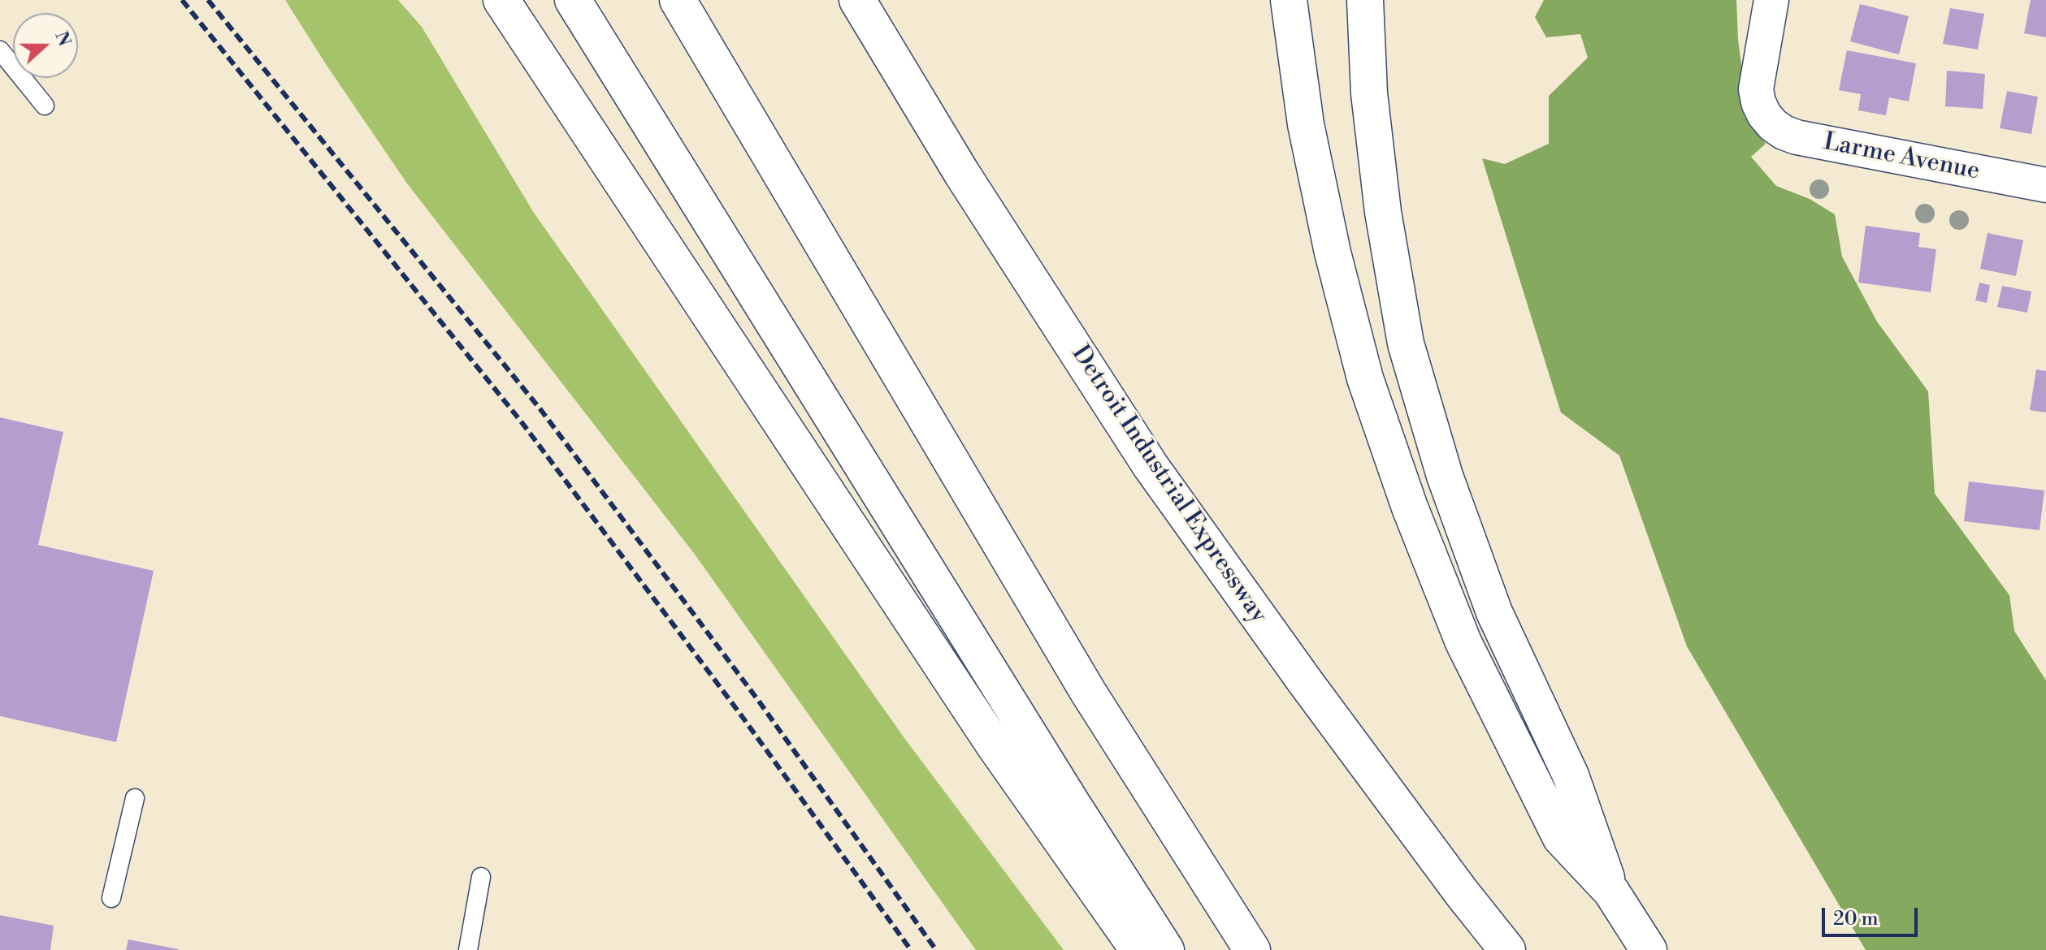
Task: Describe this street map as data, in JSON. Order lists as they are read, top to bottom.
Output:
{
  "streets": {
    "highway": ["Detroit Industrial Expressway"],
    "street": ["Larme Avenue"]
  },
  "scale_bar": "20 m",
  "north": "right"
}
